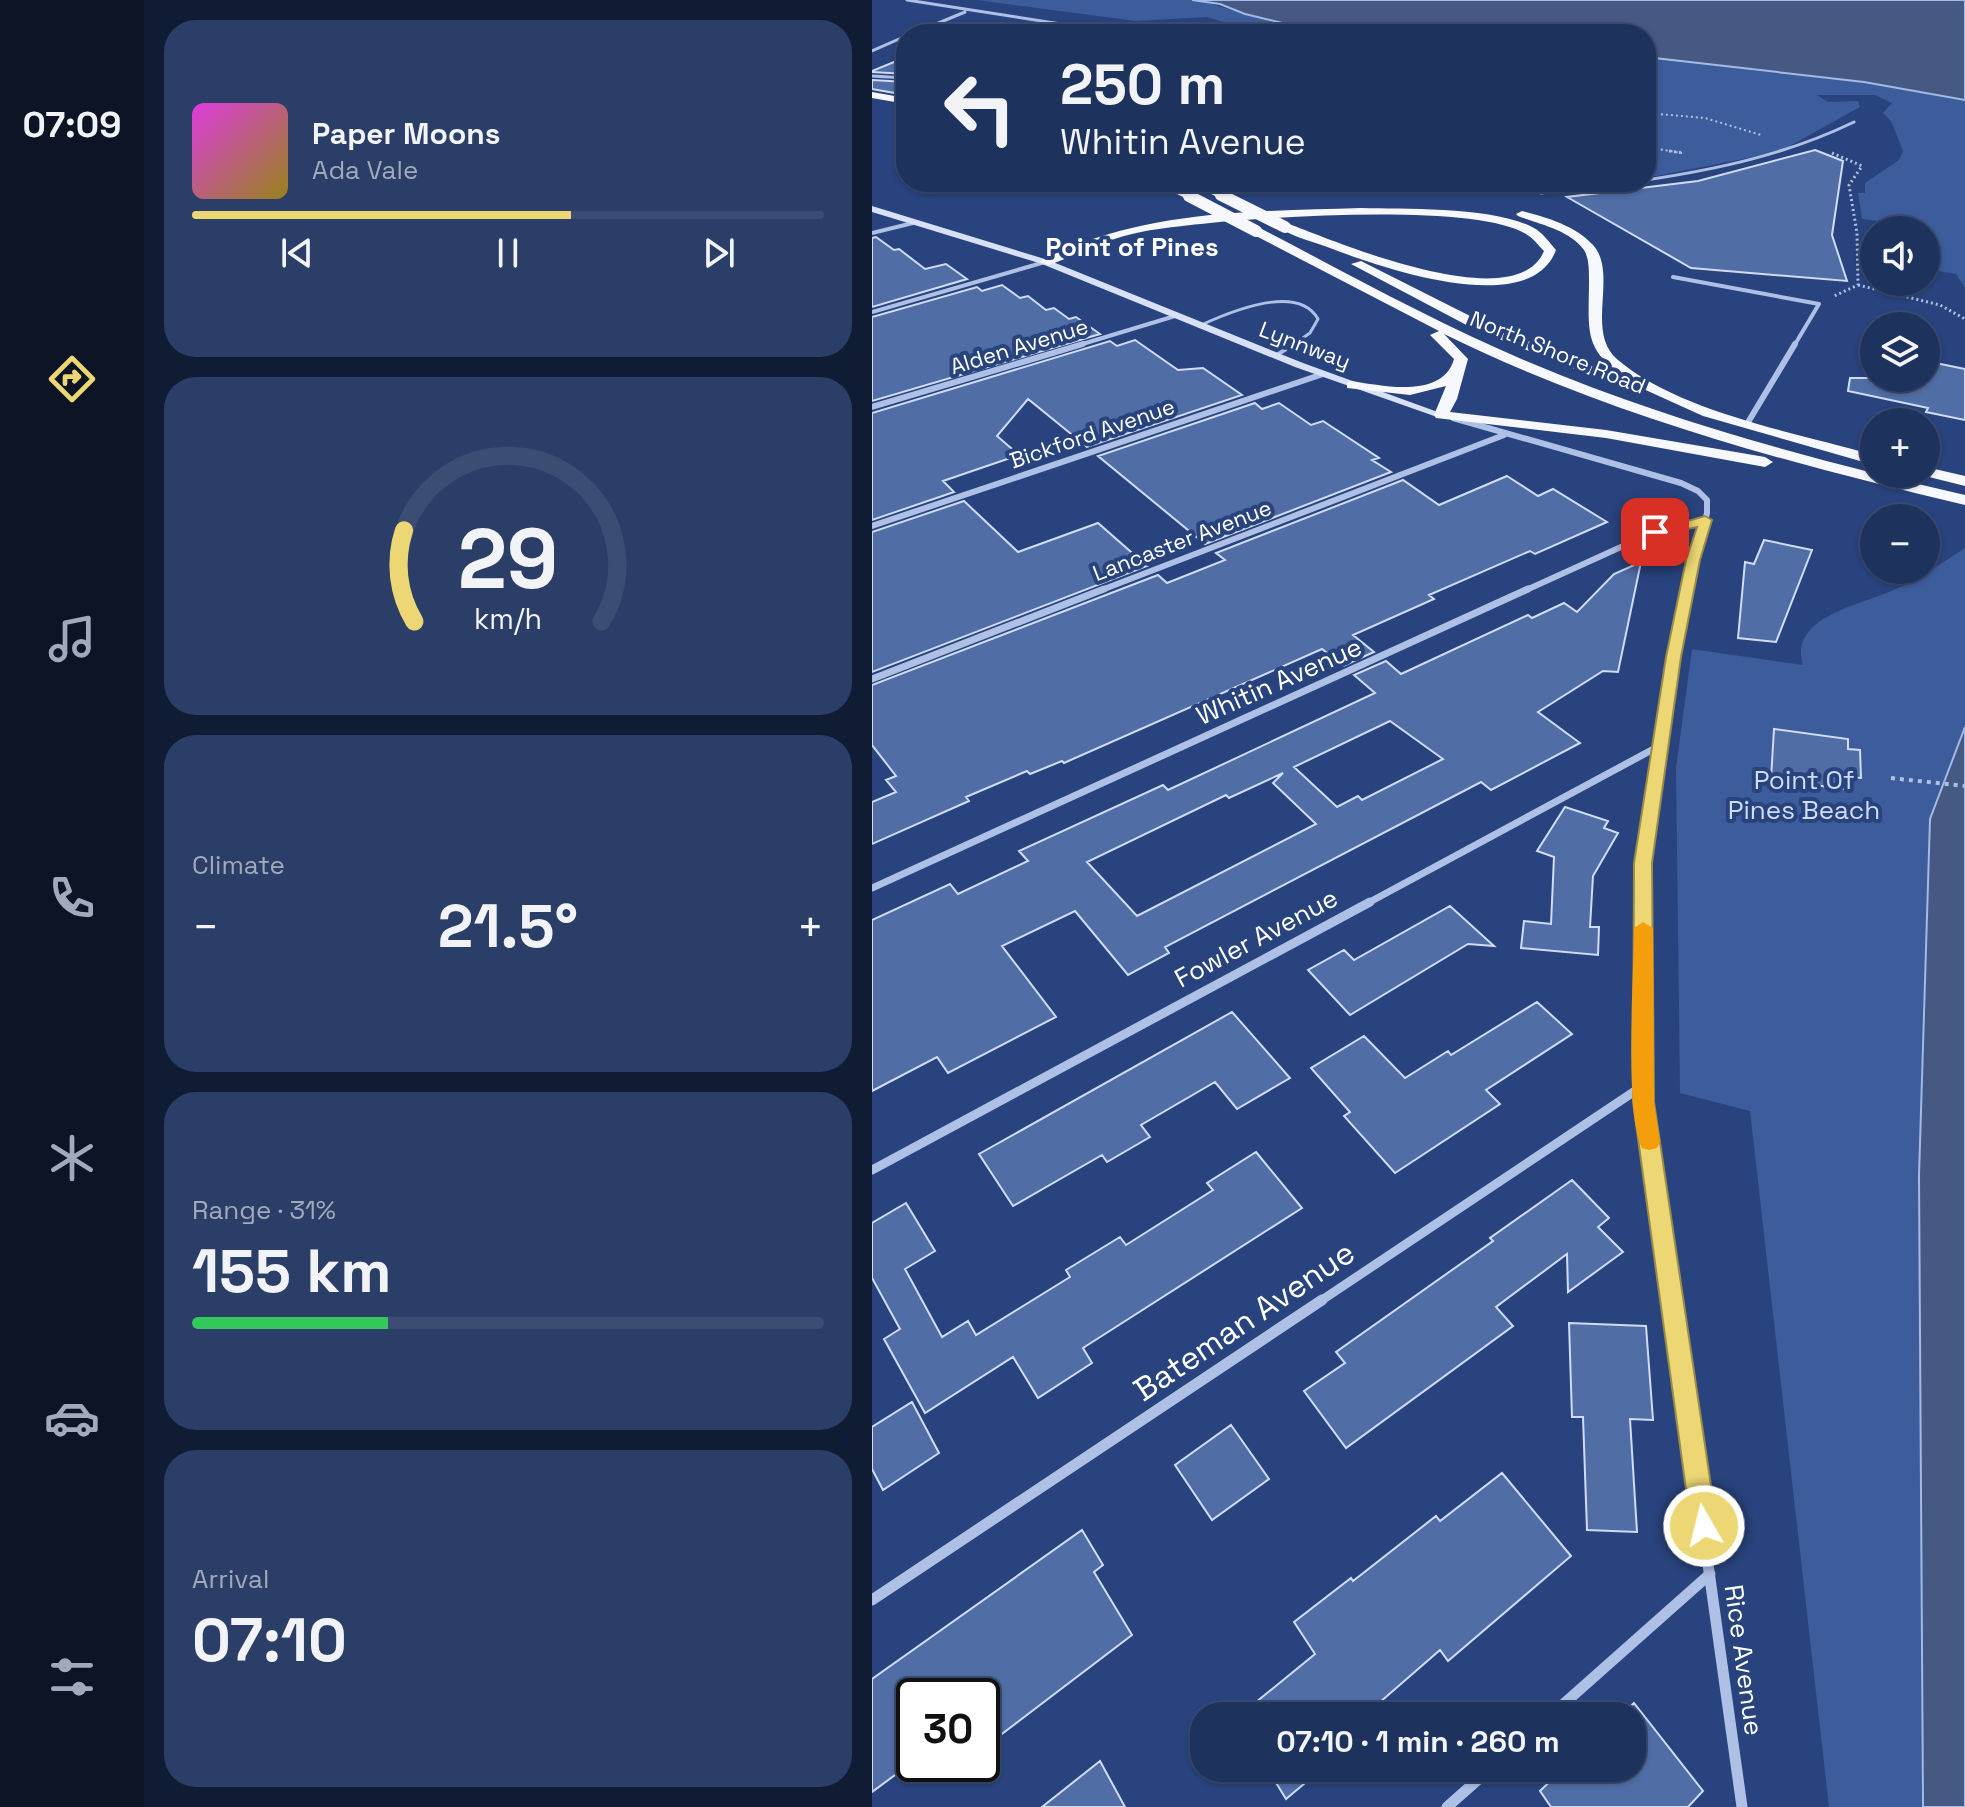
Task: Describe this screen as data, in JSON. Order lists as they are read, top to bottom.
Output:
{
  "streets": {
    "highway": ["North Shore Road"],
    "main road": ["Lynnway"],
    "street": [
      "Alden Avenue",
      "Bickford Avenue",
      "Lancaster Avenue",
      "Whitin Avenue",
      "Fowler Avenue",
      "Bateman Avenue",
      "Rice Avenue"
    ]
  },
  "crossings": [
    ["Lynnway", "Alden Avenue"],
    ["Lynnway", "Bickford Avenue"],
    ["Lynnway", "Lancaster Avenue"],
    ["Lynnway", "Whitin Avenue"],
    ["Lynnway", "Rice Avenue"],
    ["Whitin Avenue", "Rice Avenue"],
    ["Fowler Avenue", "Rice Avenue"],
    ["Bateman Avenue", "Rice Avenue"]
  ],
  "districts": ["Point of Pines"],
  "parks": ["Point Of Pines Beach"],
  "page": {
    "tabs": "07:09",
    "turn": ["250 m", "Whitin Avenue"],
    "song": ["Paper Moons", "Ada Vale"],
    "map_buttons": ["+", "−"],
    "tile": [
      "Climate",
      ["Range · 31%", "155 km"],
      ["Arrival", "07:10"]
    ],
    "heat": ["−", "21.5°", "+"],
    "limit": "30",
    "trip": "07:10 · 1 min · 260 m",
    "gauge": ["29", "km/h"]
  }
}
